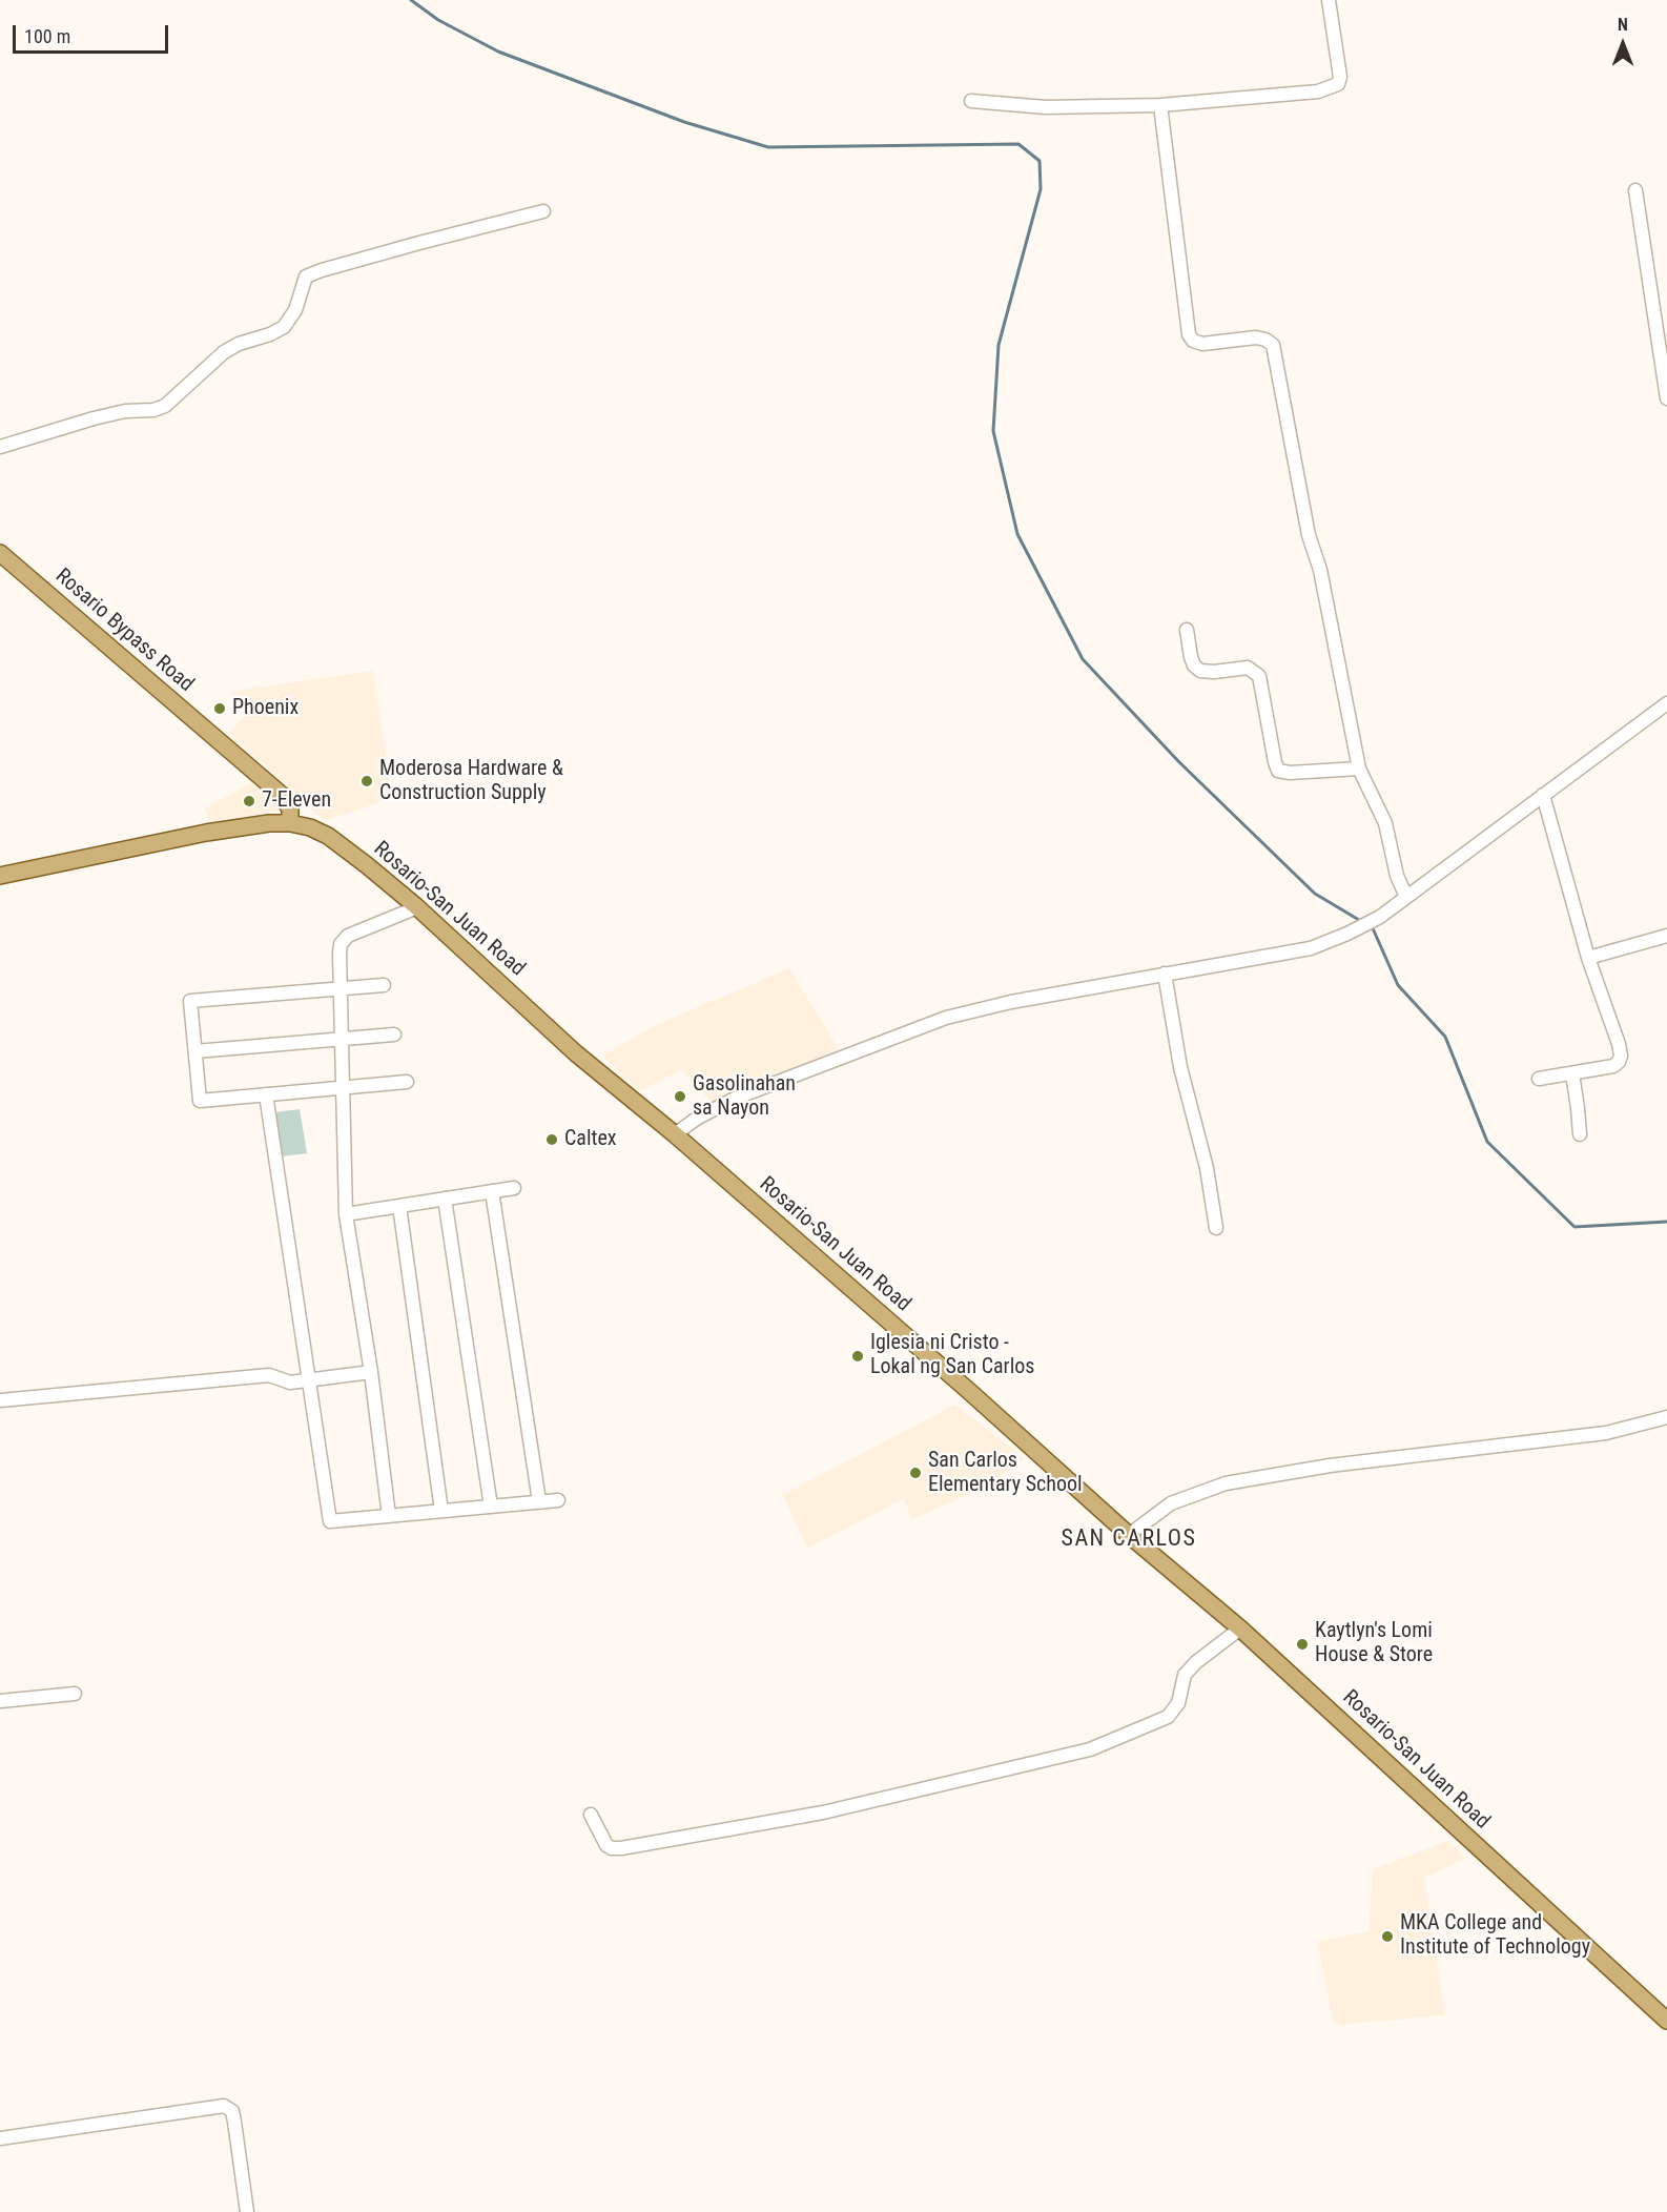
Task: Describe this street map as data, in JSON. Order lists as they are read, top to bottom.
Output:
{
  "streets": {
    "main road": ["Rosario Bypass Road", "Rosario-San Juan Road"]
  },
  "crossings": [
    ["Rosario Bypass Road", "Rosario-San Juan Road"]
  ],
  "districts": ["SAN CARLOS"],
  "places": [
    "Phoenix",
    "Moderosa Hardware & Construction Supply",
    "7-Eleven",
    "Gasolinahan sa Nayon",
    "Caltex",
    "Iglesia ni Cristo - Lokal ng San Carlos",
    "San Carlos Elementary School",
    "Kaytlyn's Lomi House & Store",
    "MKA College and Institute of Technology"
  ],
  "scale_bar": "100 m",
  "north": "top"
}
